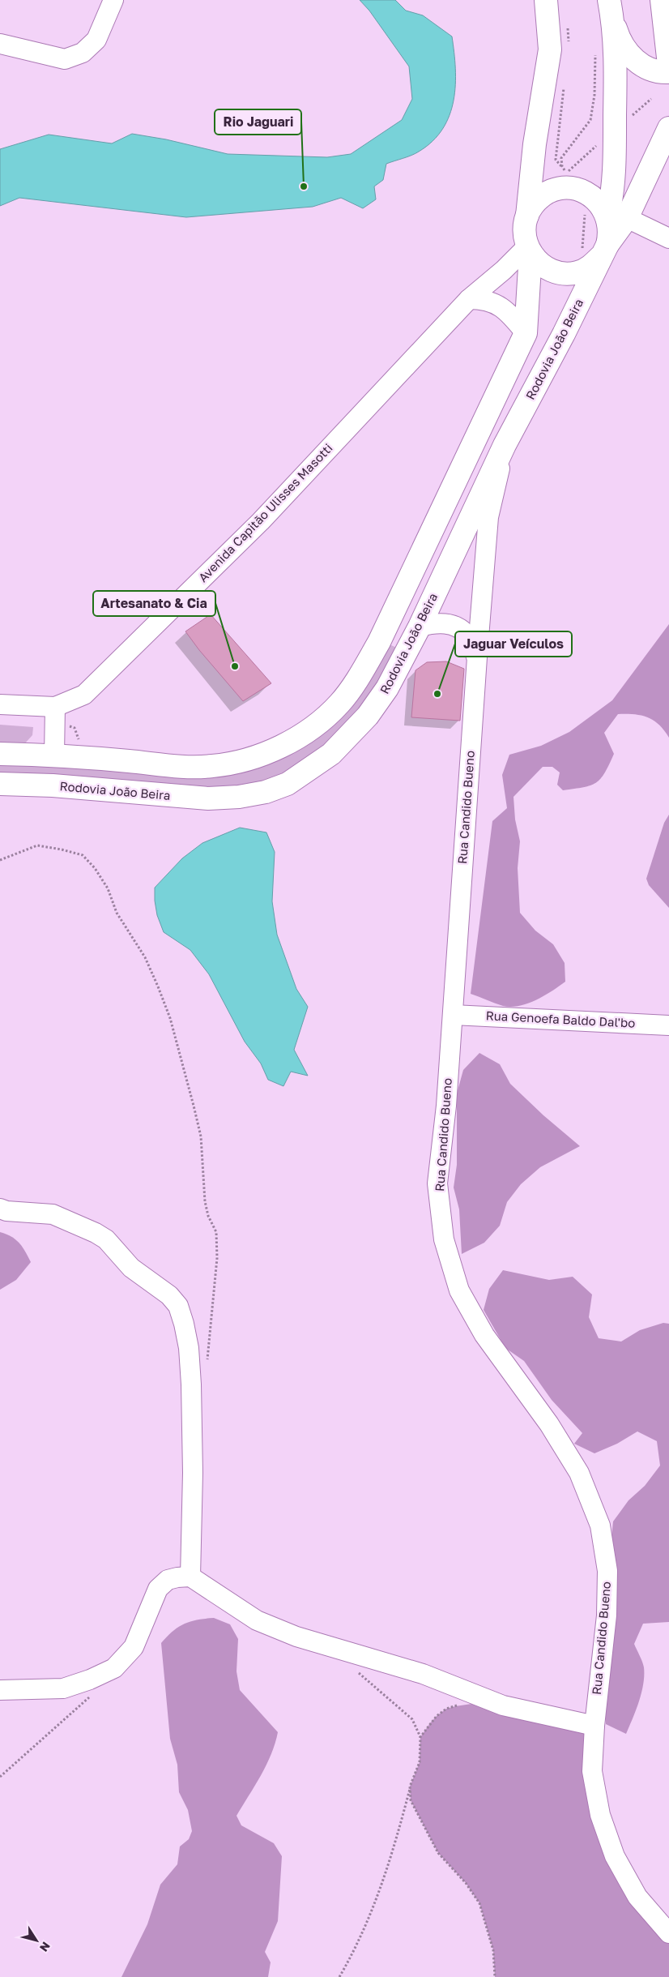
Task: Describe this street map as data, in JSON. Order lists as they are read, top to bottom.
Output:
{
  "streets": {
    "main road": ["Rodovia João Beira"],
    "street": ["Avenida Capitão Ulisses Masotti", "Rua Candido Bueno", "Rua Genoefa Baldo Dal'bo"]
  },
  "crossings": [
    ["Rodovia João Beira", "Avenida Capitão Ulisses Masotti"],
    ["Rodovia João Beira", "Rua Candido Bueno"],
    ["Rua Candido Bueno", "Rua Genoefa Baldo Dal'bo"]
  ],
  "places": ["Rio Jaguari", "Artesanato & Cia", "Jaguar Veículos"],
  "north": "bottom right"
}
